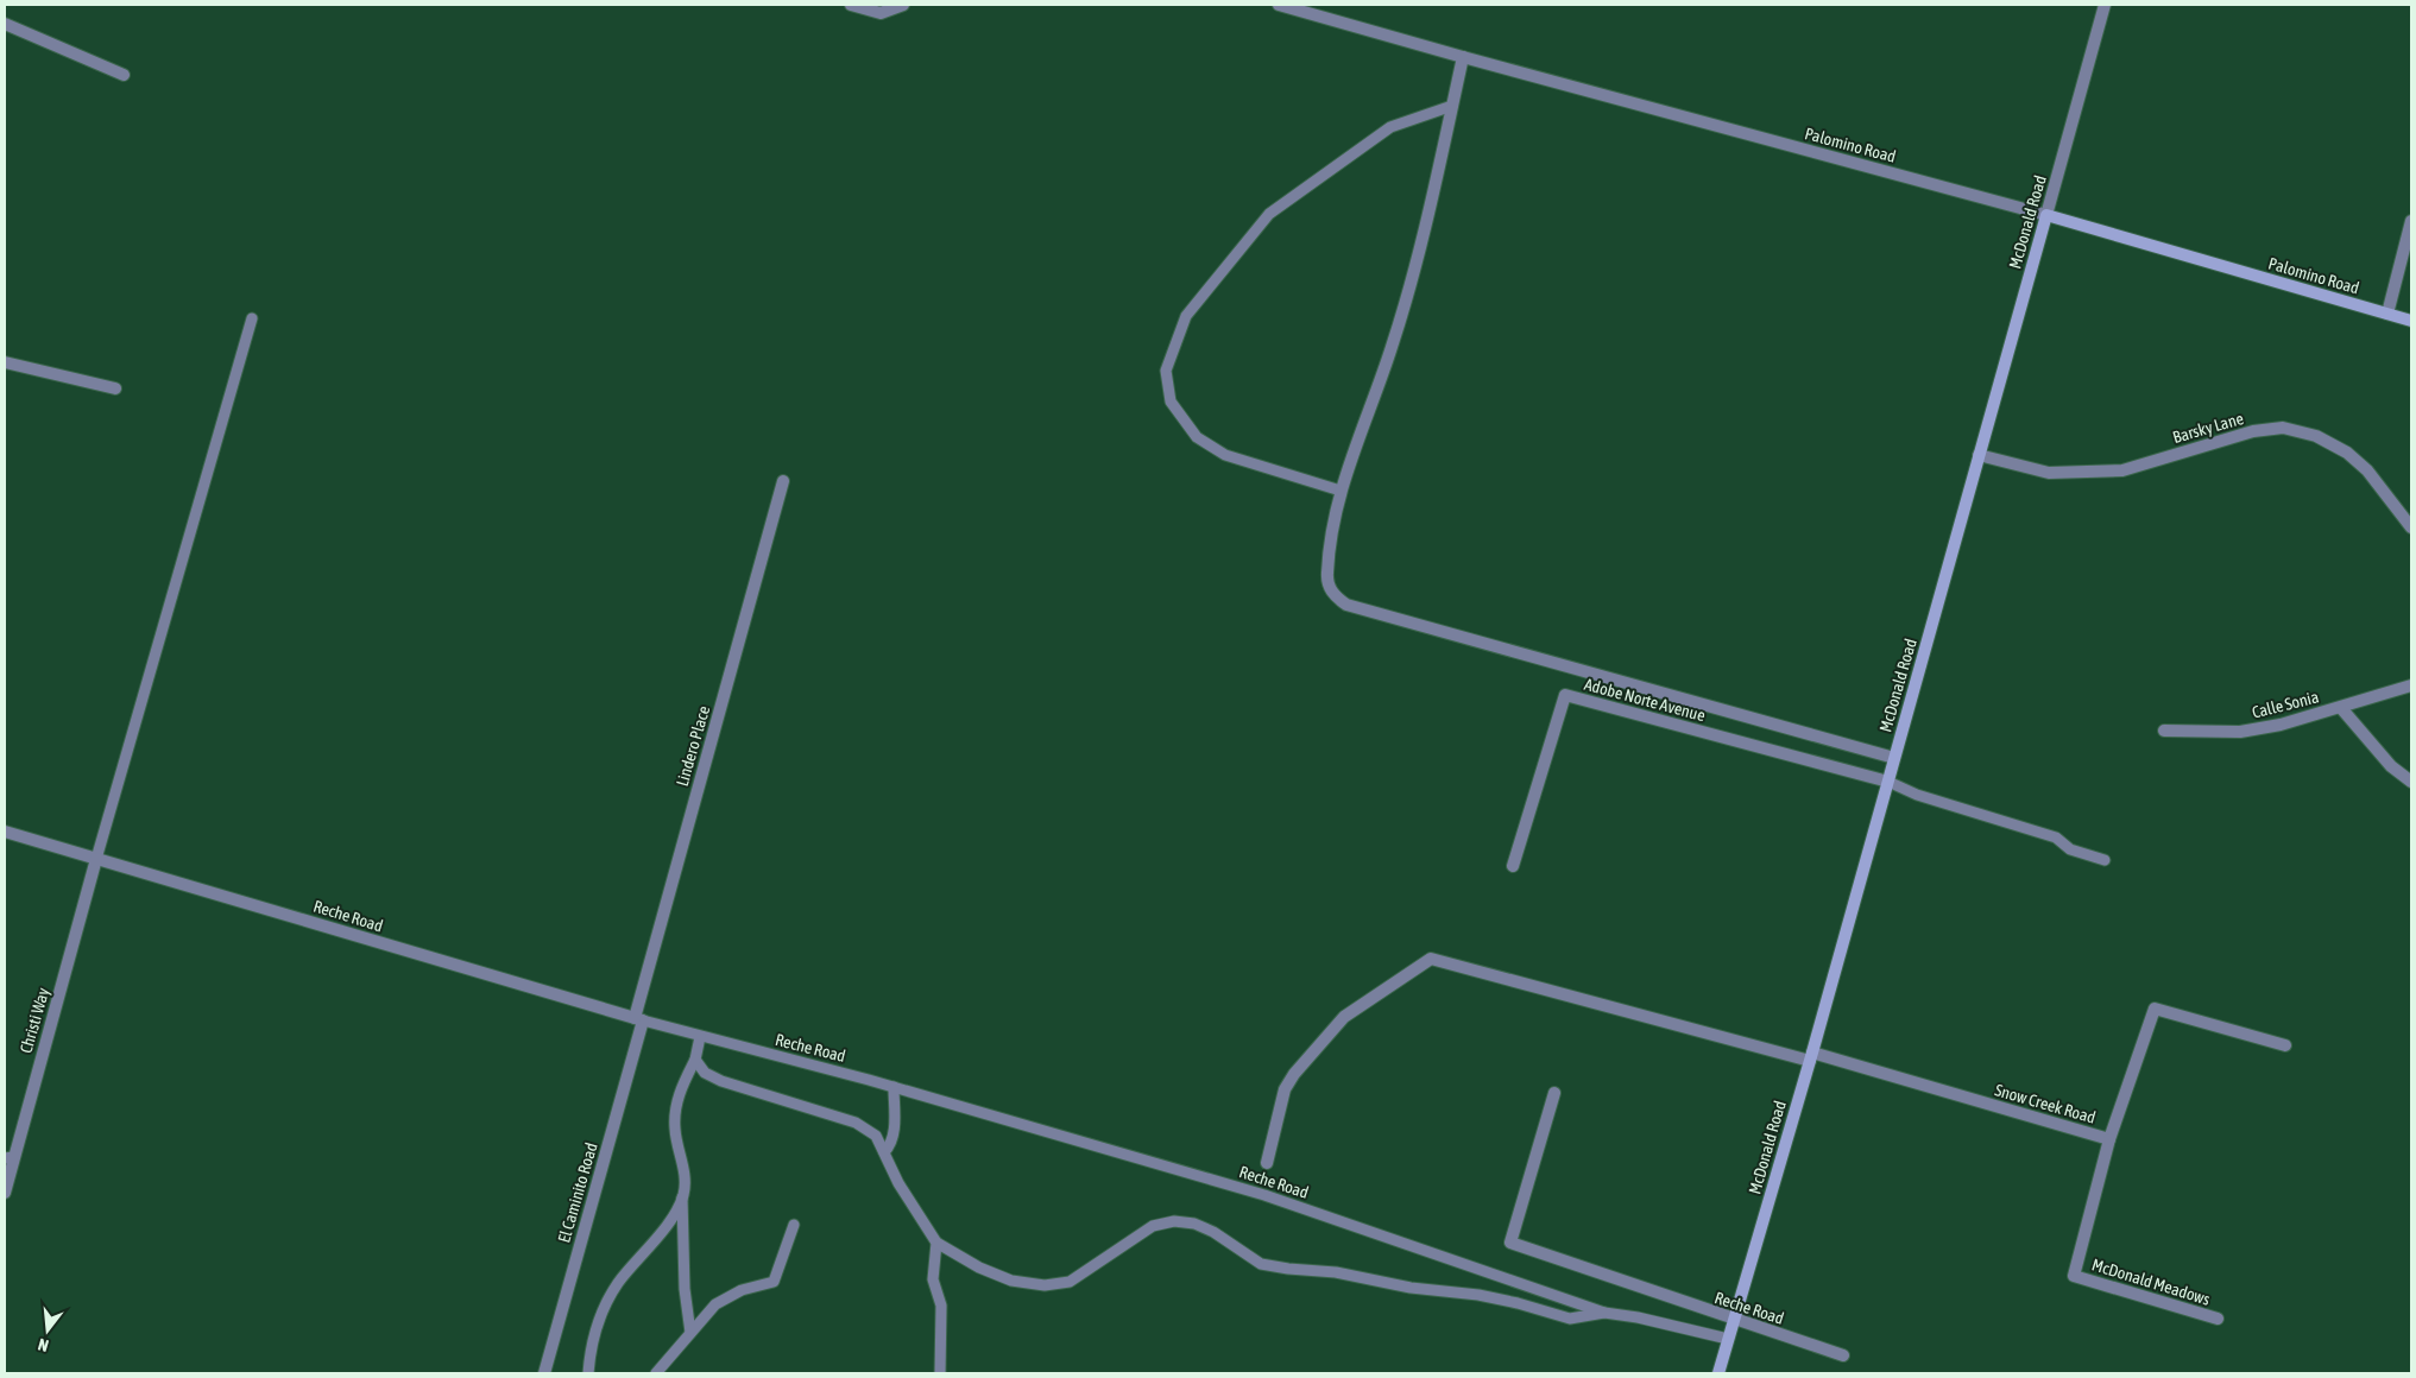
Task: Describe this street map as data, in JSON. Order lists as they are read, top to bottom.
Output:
{
  "streets": {
    "street": [
      "Palomino Road",
      "McDonald Road",
      "Barsky Lane",
      "Adobe Norte Avenue",
      "Calle Sonia",
      "Lindero Place",
      "Reche Road",
      "Christi Way",
      "Snow Creek Road",
      "El Caminito Road",
      "McDonald Meadows"
    ]
  },
  "crossings": [
    ["Palomino Road", "McDonald Road"],
    ["McDonald Road", "Barsky Lane"],
    ["McDonald Road", "Adobe Norte Avenue"],
    ["McDonald Road", "Reche Road"],
    ["McDonald Road", "Snow Creek Road"],
    ["Lindero Place", "Reche Road"],
    ["Lindero Place", "El Caminito Road"],
    ["Reche Road", "Christi Way"],
    ["Reche Road", "El Caminito Road"],
    ["Snow Creek Road", "McDonald Meadows"]
  ],
  "north": "bottom"
}
